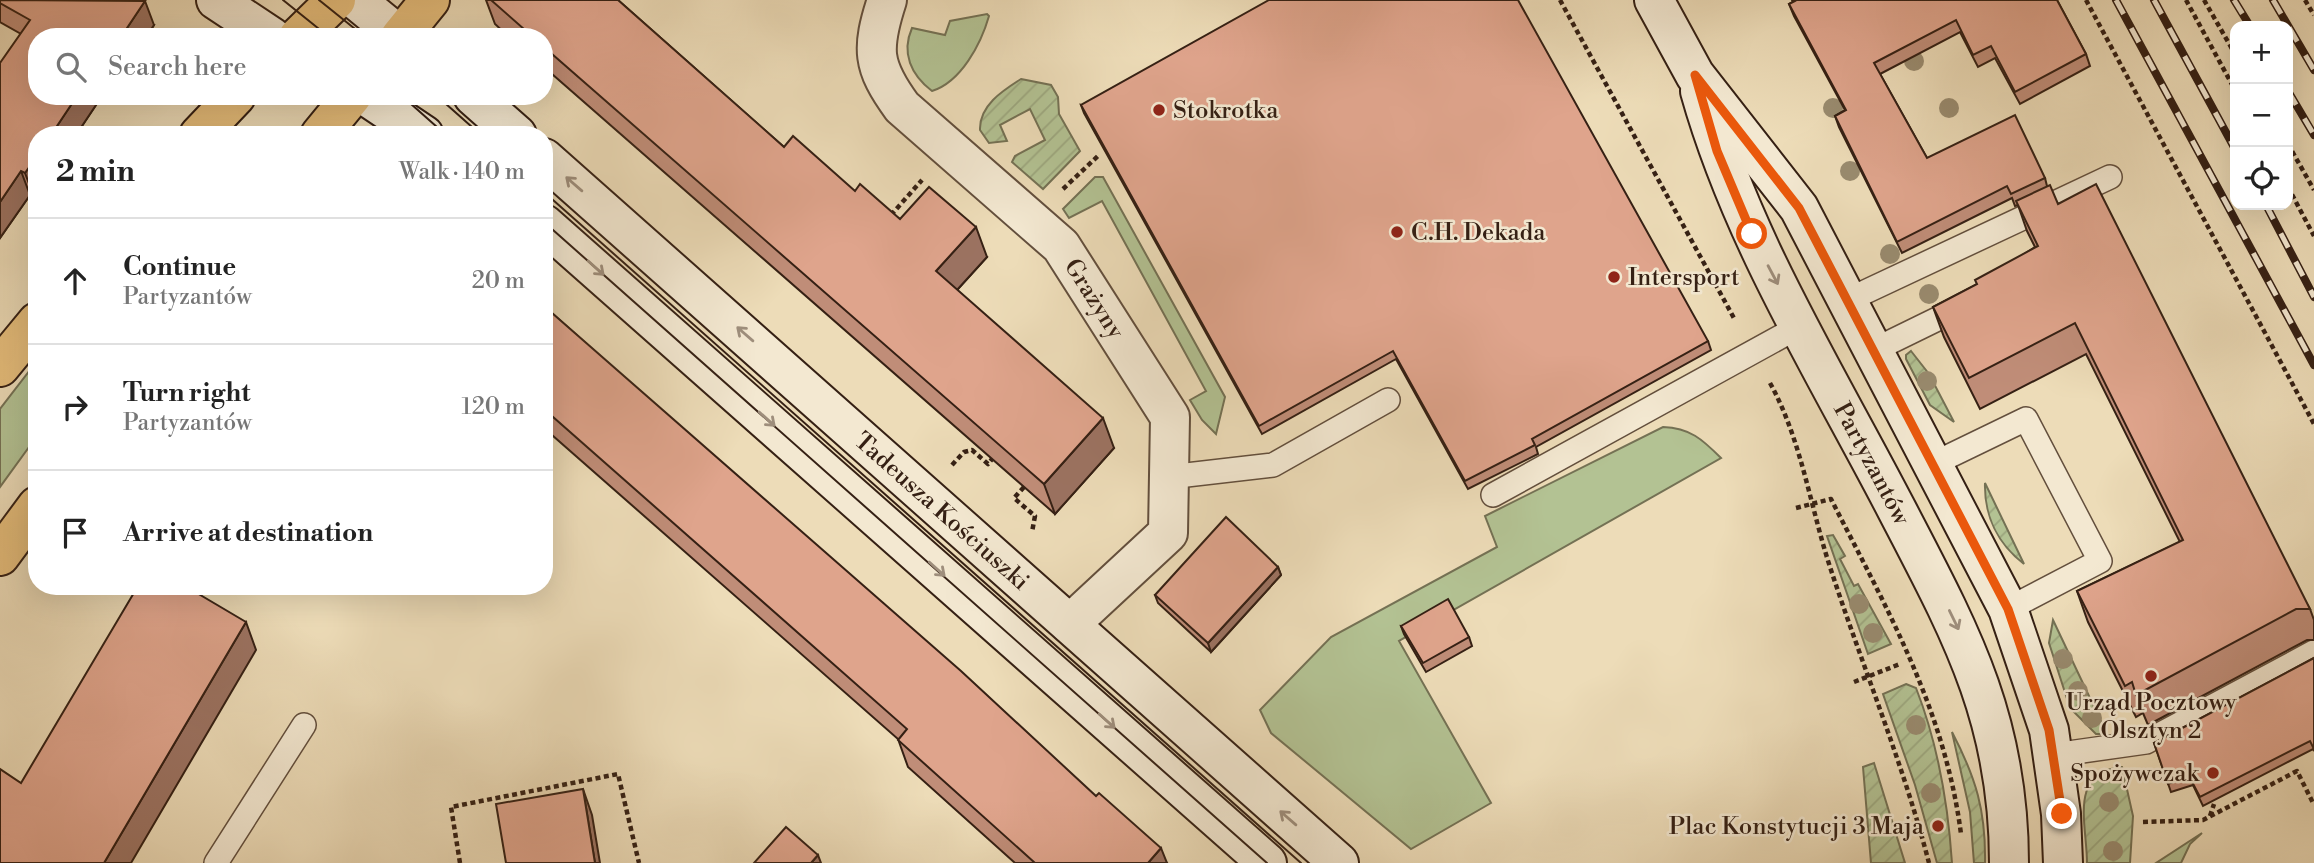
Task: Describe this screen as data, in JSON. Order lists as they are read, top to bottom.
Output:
{
  "streets": {
    "street": ["Grażyny", "Partyzantów", "Tadeusza Kościuszki"]
  },
  "crossings": [
    ["Grażyny", "Tadeusza Kościuszki"]
  ],
  "places": [
    "Stokrotka",
    "C.H. Dekada",
    "Intersport",
    "Urząd Pocztowy Olsztyn 2",
    "Spożywczak",
    "Plac Konstytucji 3 Maja"
  ],
  "page": {
    "map_buttons": ["+", "−"],
    "search": "Search here",
    "heading": ["2 min", "Walk · 140 m"],
    "list": [
      ["Continue", "Partyzantów", "20 m"],
      ["Turn right", "Partyzantów", "120 m"],
      "Arrive at destination"
    ]
  }
}
